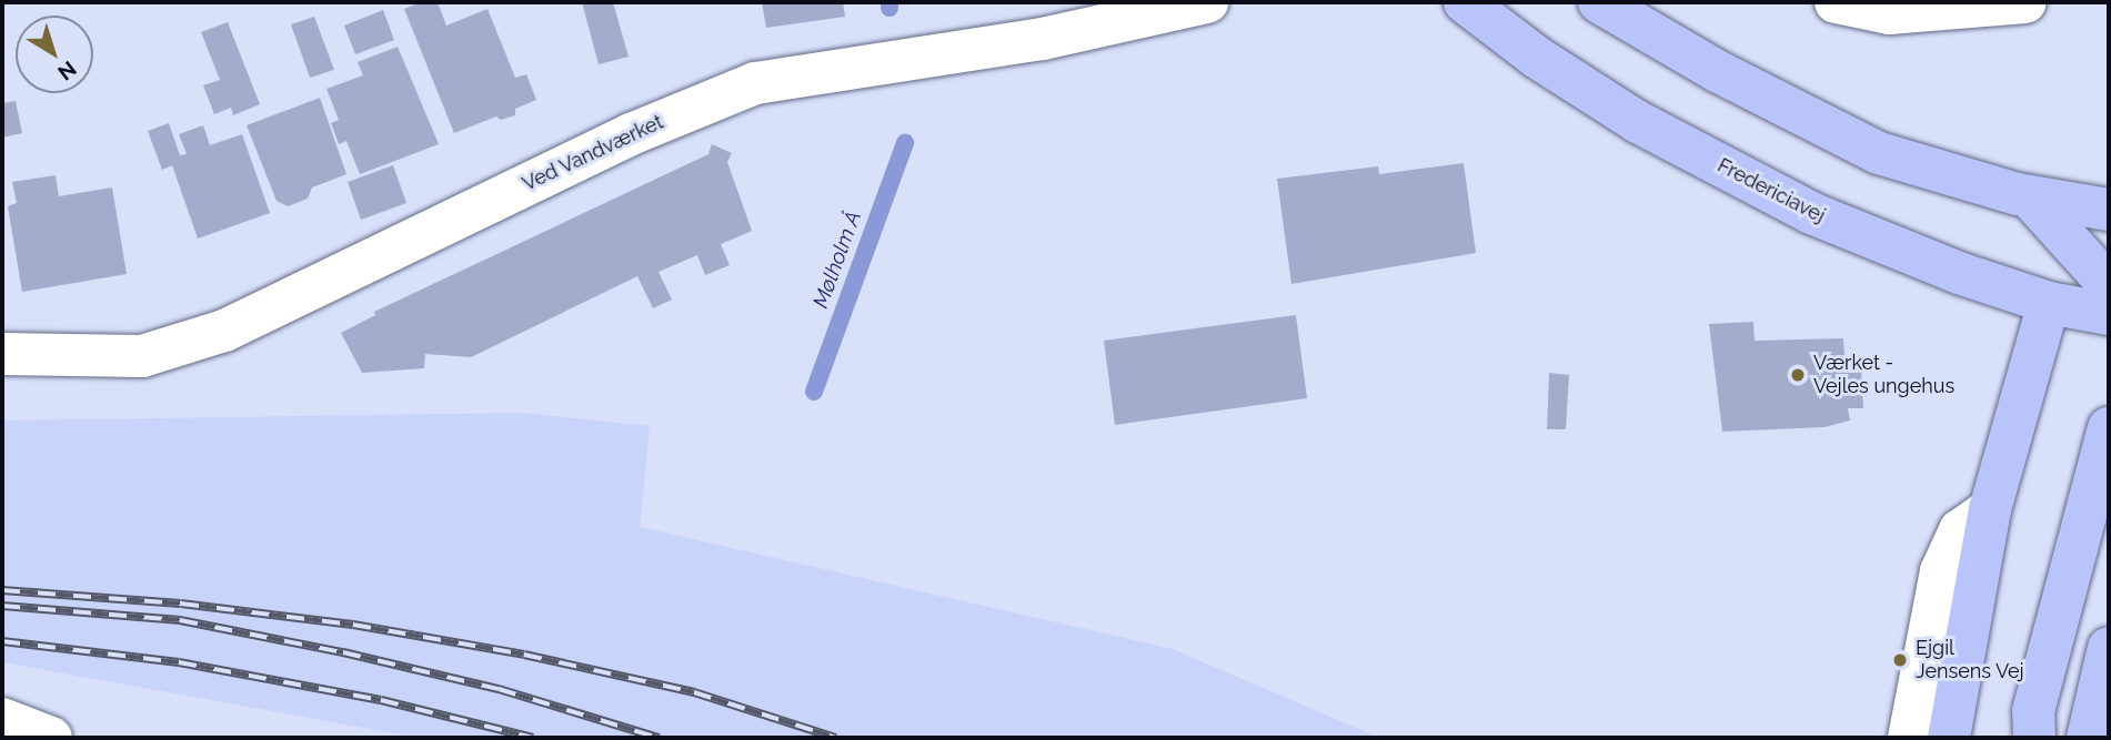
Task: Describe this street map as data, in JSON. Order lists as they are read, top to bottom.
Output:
{
  "streets": {
    "main road": ["Fredericiavej"],
    "street": ["Ved Vandværket"]
  },
  "water": ["Mølholm Å"],
  "places": ["Værket - Vejles ungehus", "Ejgil Jensens Vej"],
  "north": "bottom right"
}
